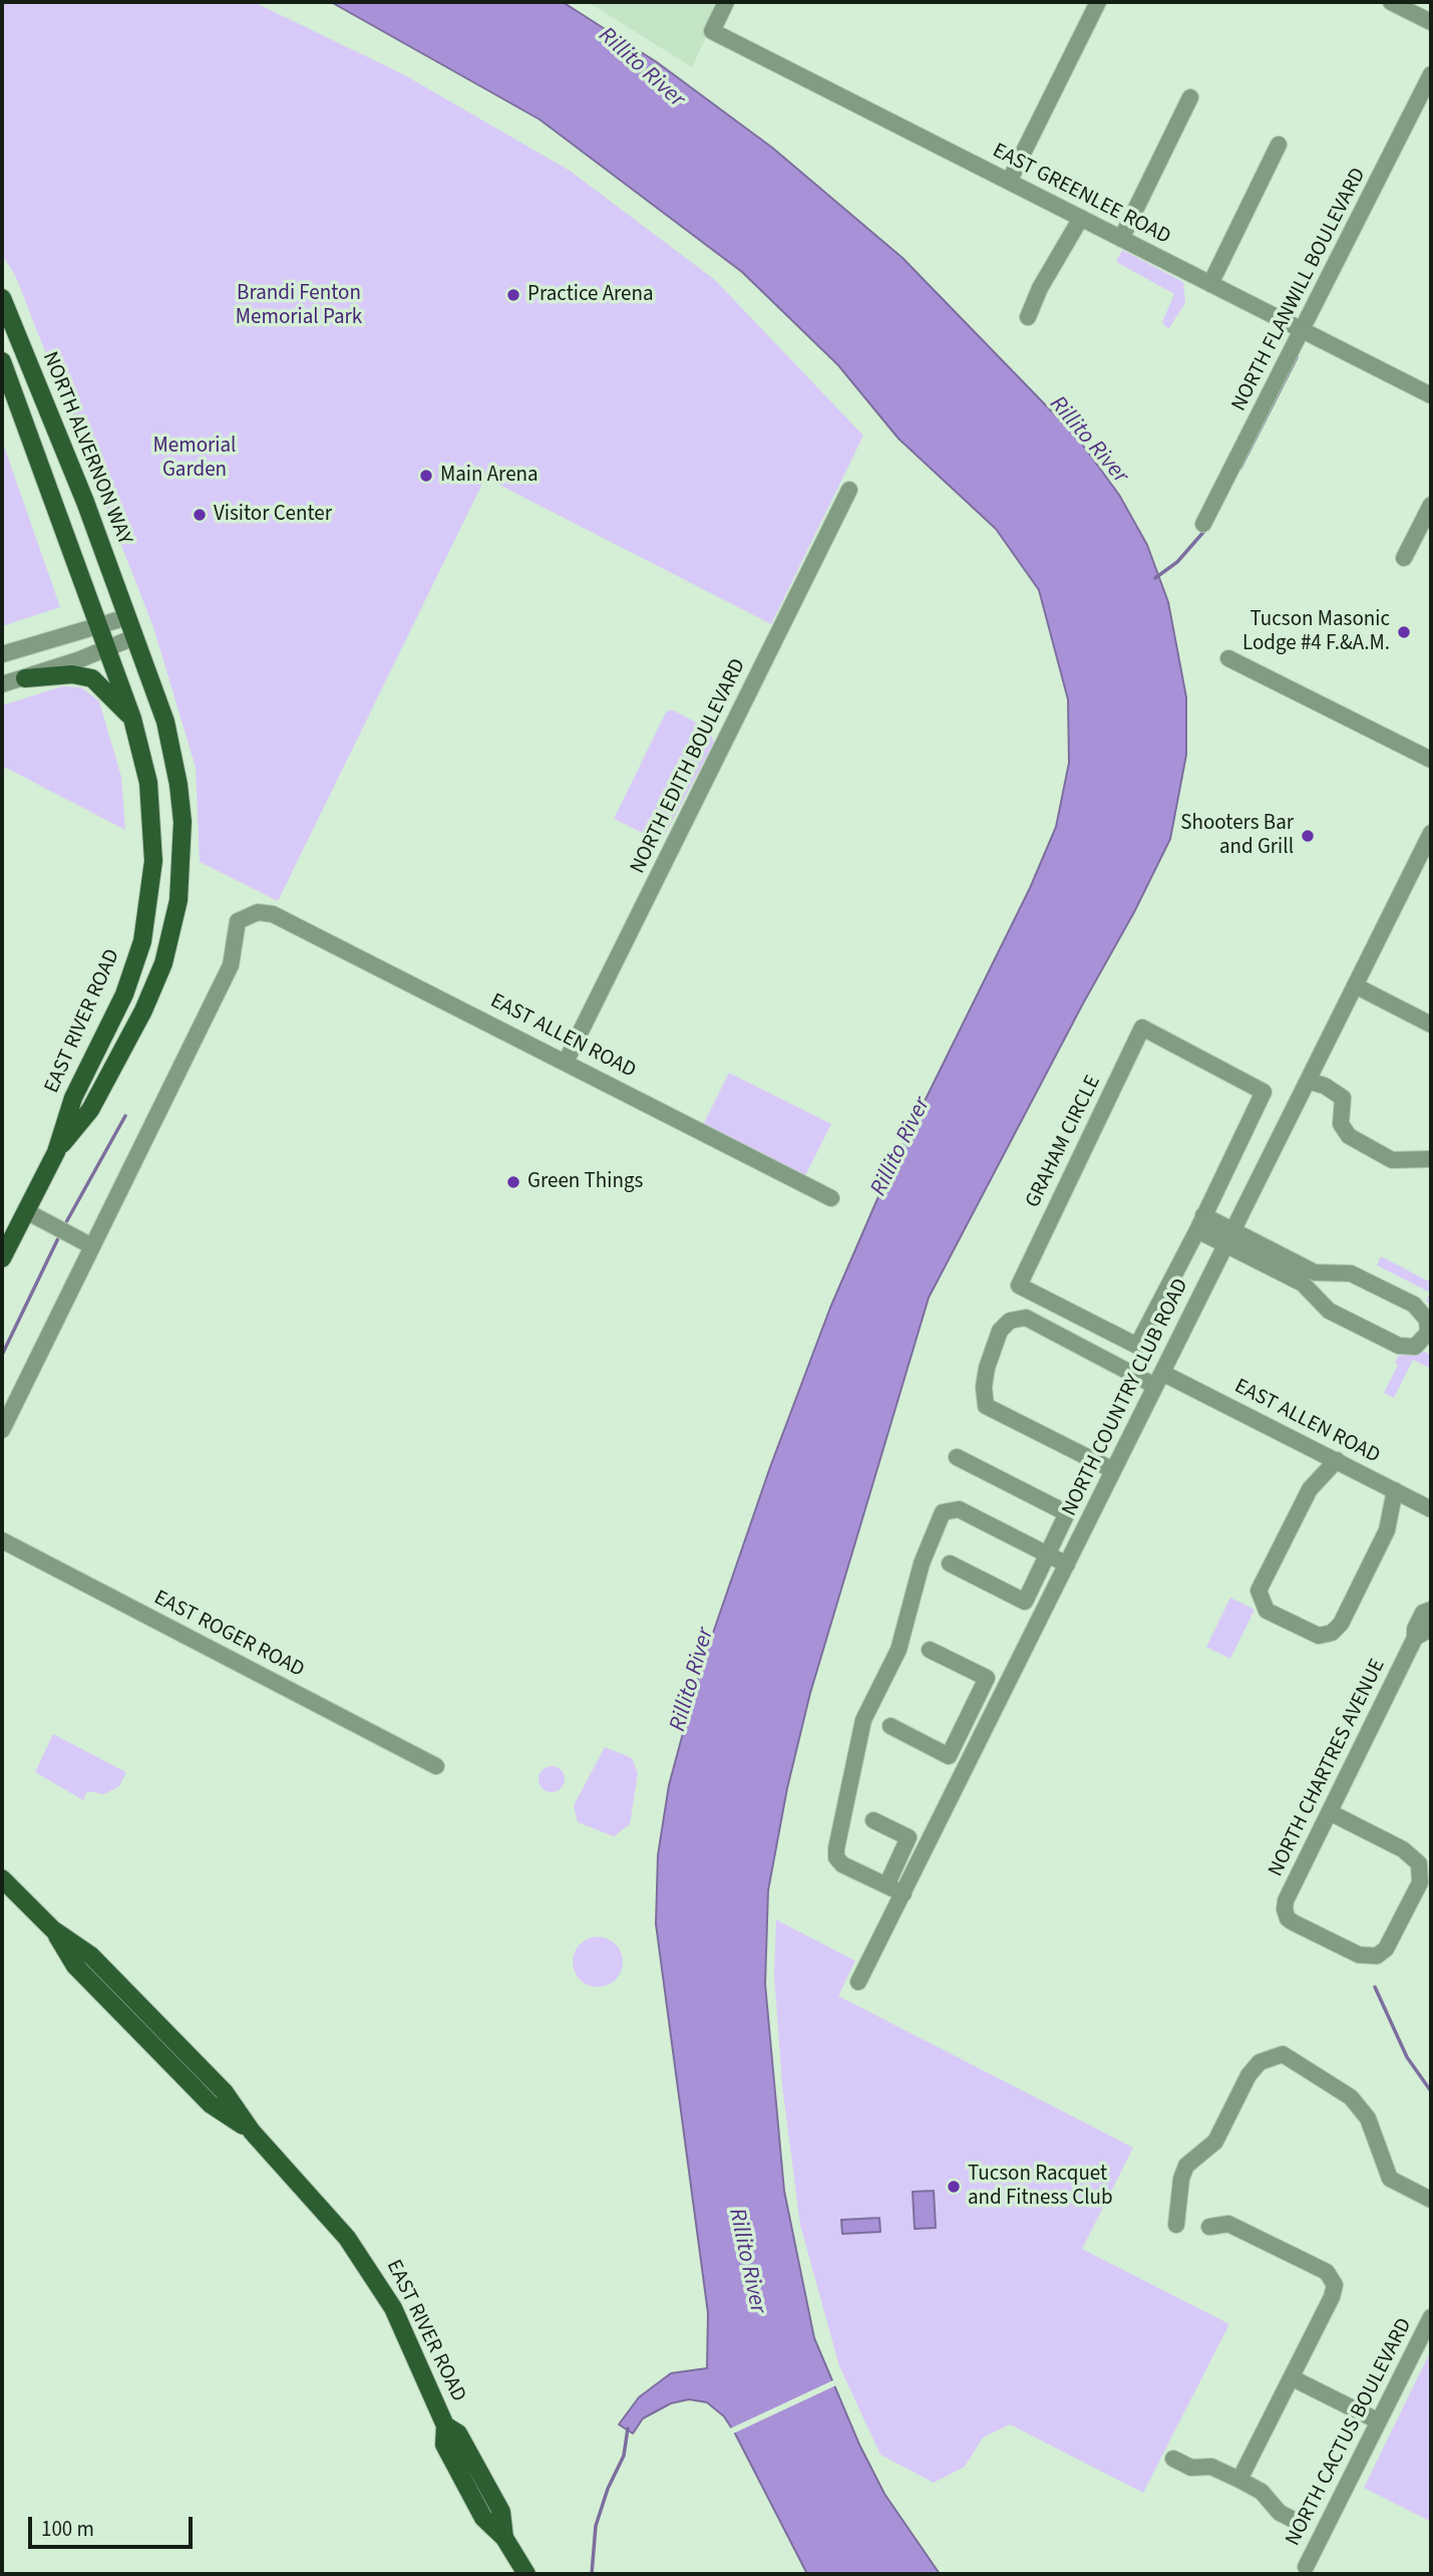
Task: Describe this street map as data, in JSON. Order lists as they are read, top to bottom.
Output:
{
  "streets": {
    "main road": ["NORTH ALVERNON WAY", "EAST RIVER ROAD"],
    "street": [
      "EAST GREENLEE ROAD",
      "NORTH FLANWILL BOULEVARD",
      "NORTH EDITH BOULEVARD",
      "EAST ALLEN ROAD",
      "GRAHAM CIRCLE",
      "NORTH COUNTRY CLUB ROAD",
      "EAST ROGER ROAD",
      "NORTH CHARTRES AVENUE",
      "NORTH CACTUS BOULEVARD"
    ]
  },
  "crossings": [
    ["EAST GREENLEE ROAD", "NORTH FLANWILL BOULEVARD"],
    ["NORTH ALVERNON WAY", "EAST RIVER ROAD"],
    ["NORTH EDITH BOULEVARD", "EAST ALLEN ROAD"],
    ["EAST ALLEN ROAD", "NORTH COUNTRY CLUB ROAD"]
  ],
  "water": ["Rillito River"],
  "parks": ["Brandi Fenton Memorial Park", "Memorial Garden"],
  "places": [
    "Practice Arena",
    "Main Arena",
    "Visitor Center",
    "Tucson Masonic Lodge #4 F.&A.M.",
    "Shooters Bar and Grill",
    "Green Things",
    "Tucson Racquet and Fitness Club"
  ],
  "scale_bar": "100 m"
}
